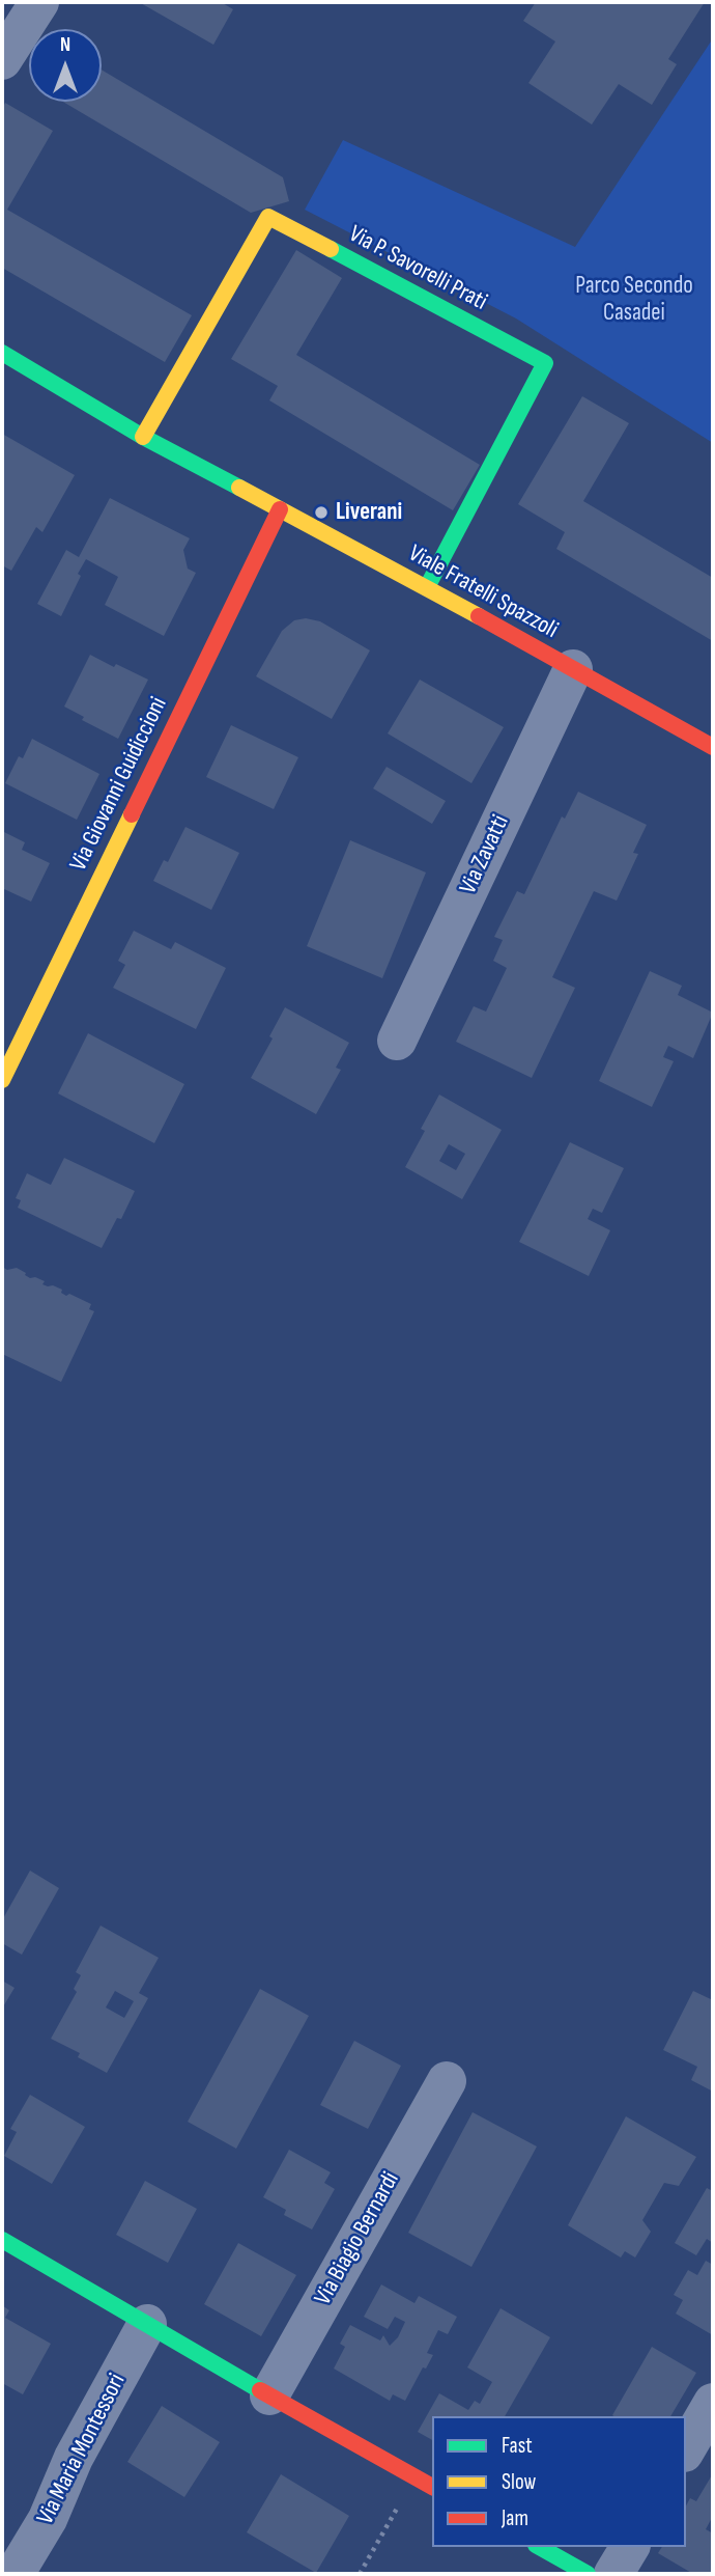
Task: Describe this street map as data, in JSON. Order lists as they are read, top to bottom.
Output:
{
  "streets": {
    "street": [
      "Via P. Savorelli Prati",
      "Viale Fratelli Spazzoli",
      "Via Giovanni Guidiccioni",
      "Via Zavatti",
      "Via Biagio Bernardi",
      "Via Maria Montessori"
    ]
  },
  "crossings": [
    ["Via P. Savorelli Prati", "Viale Fratelli Spazzoli"],
    ["Viale Fratelli Spazzoli", "Via Giovanni Guidiccioni"],
    ["Viale Fratelli Spazzoli", "Via Zavatti"]
  ],
  "parks": ["Parco Secondo Casadei"],
  "places": ["Liverani"],
  "legend": ["Fast", "Slow", "Jam"],
  "north": "top"
}
